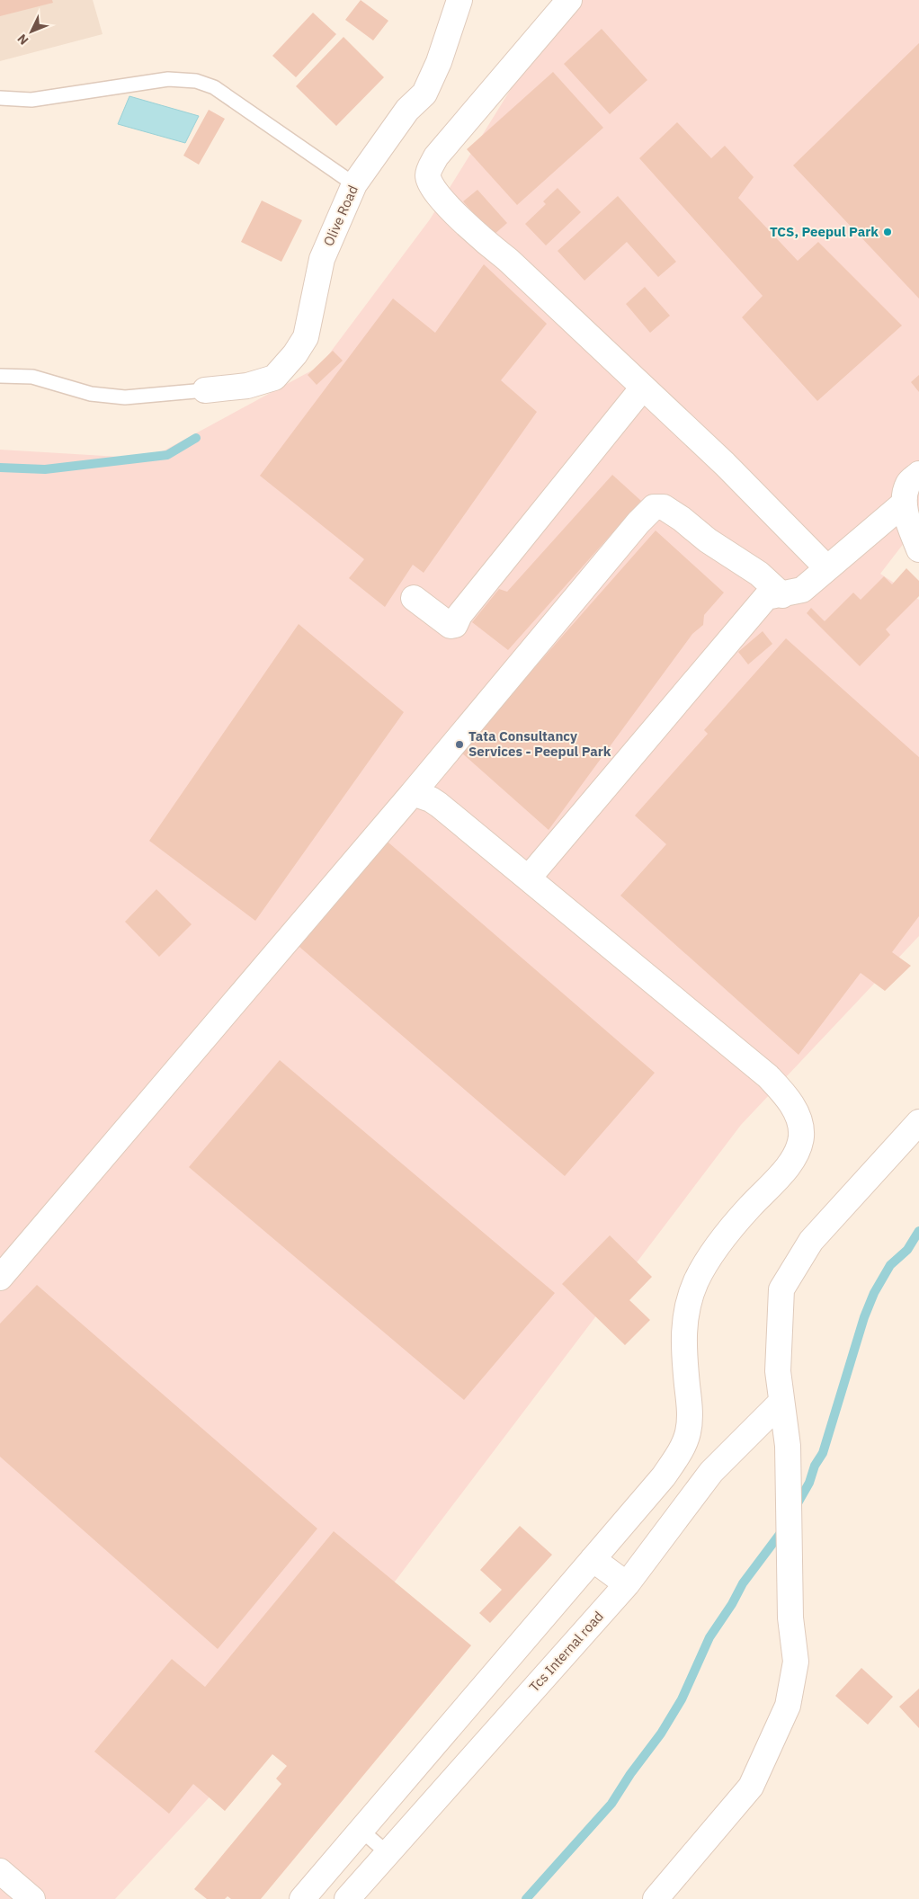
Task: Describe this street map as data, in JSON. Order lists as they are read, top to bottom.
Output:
{
  "streets": {
    "street": ["Olive Road", "Tcs Internal road"]
  },
  "places": ["TCS, Peepul Park", "Tata Consultancy Services - Peepul Park"],
  "north": "bottom left"
}
